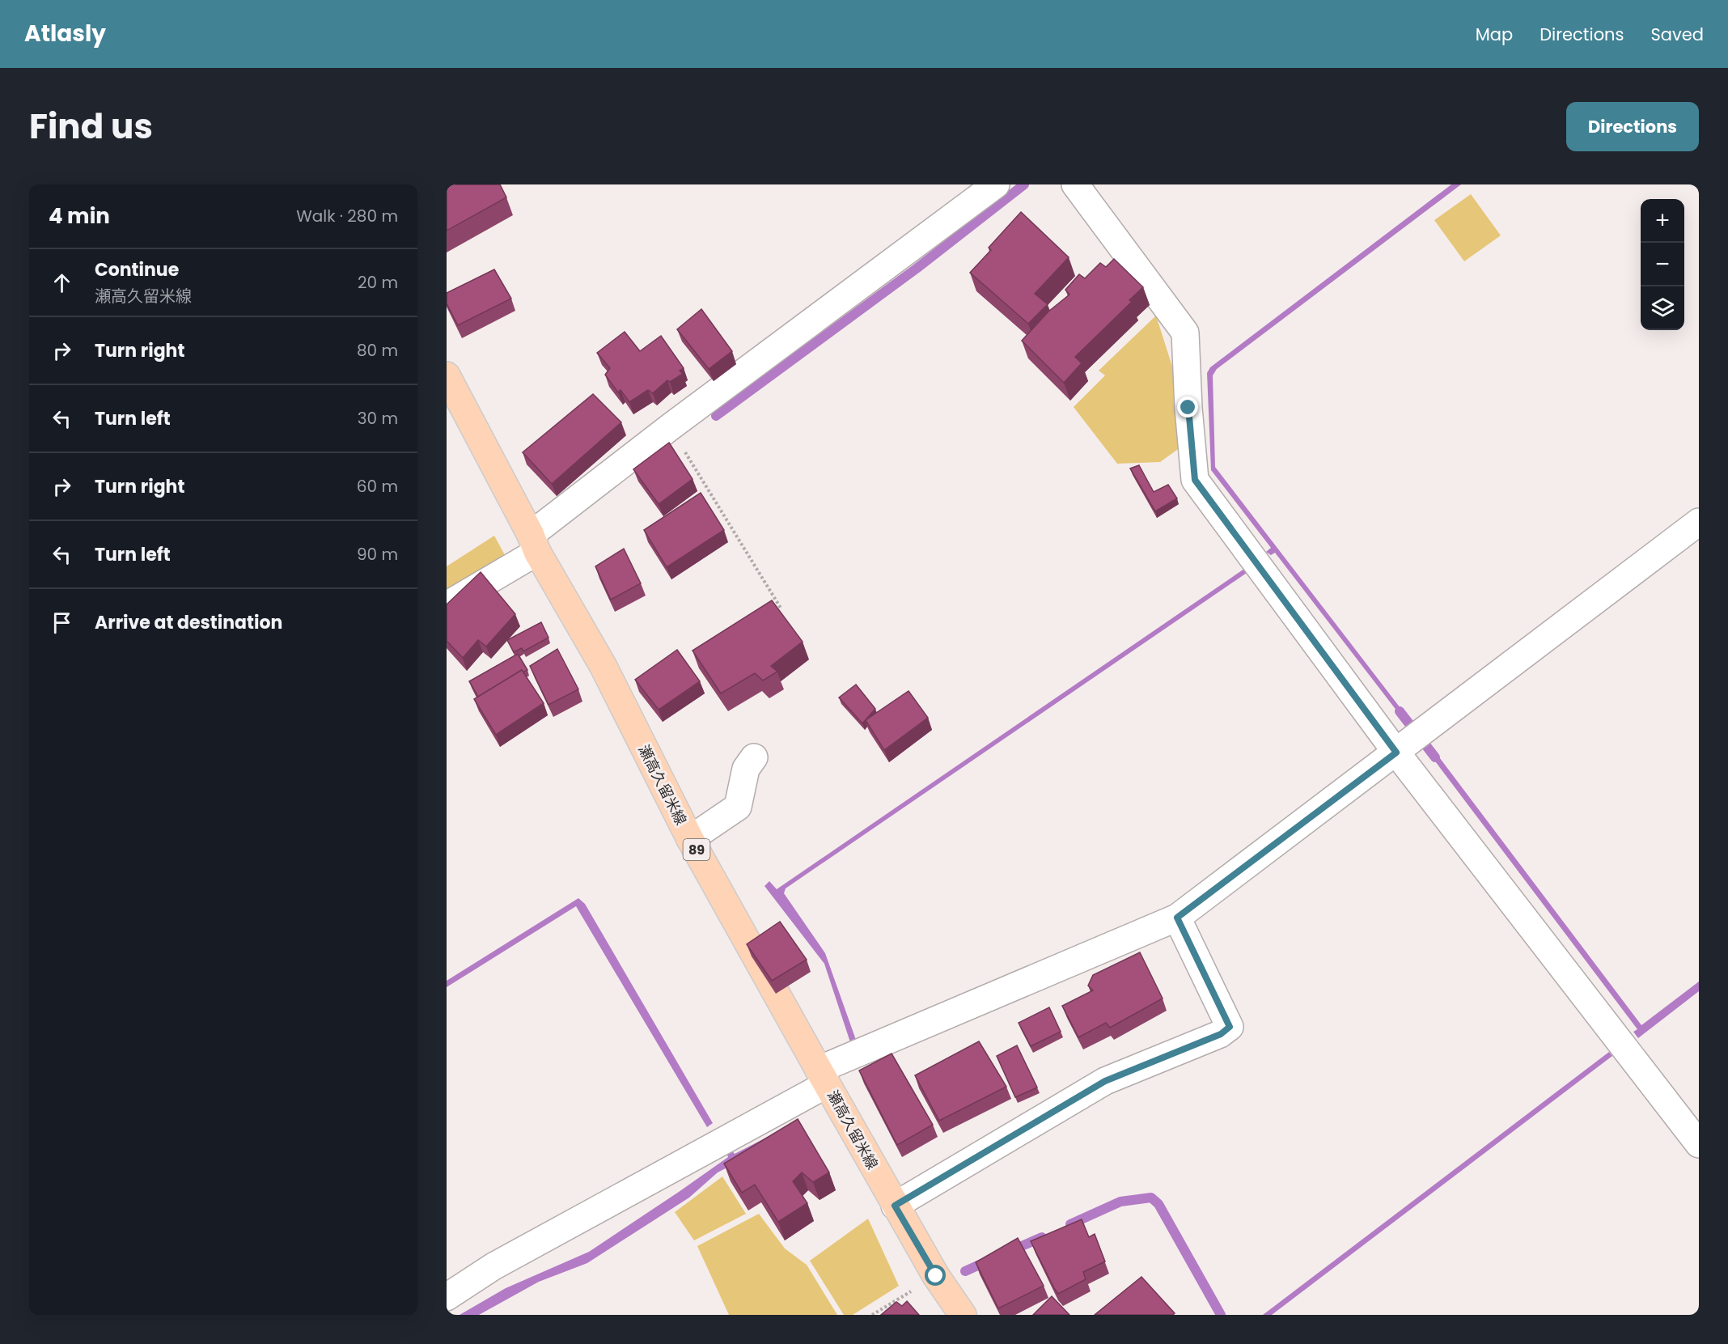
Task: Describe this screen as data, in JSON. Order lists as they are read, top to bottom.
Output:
{
  "streets": {
    "main road": ["瀬高久留米線", "89"]
  },
  "page": {
    "header": "Atlasly",
    "nav": ["Map", "Directions", "Saved"],
    "title": "Find us",
    "buttons": "Directions",
    "heading": ["4 min", "Walk · 280 m"],
    "map_buttons": ["+", "−"],
    "list": [
      ["Continue", "瀬高久留米線", "20 m"],
      ["Turn right", "80 m"],
      ["Turn left", "30 m"],
      ["Turn right", "60 m"],
      ["Turn left", "90 m"],
      "Arrive at destination"
    ]
  }
}
